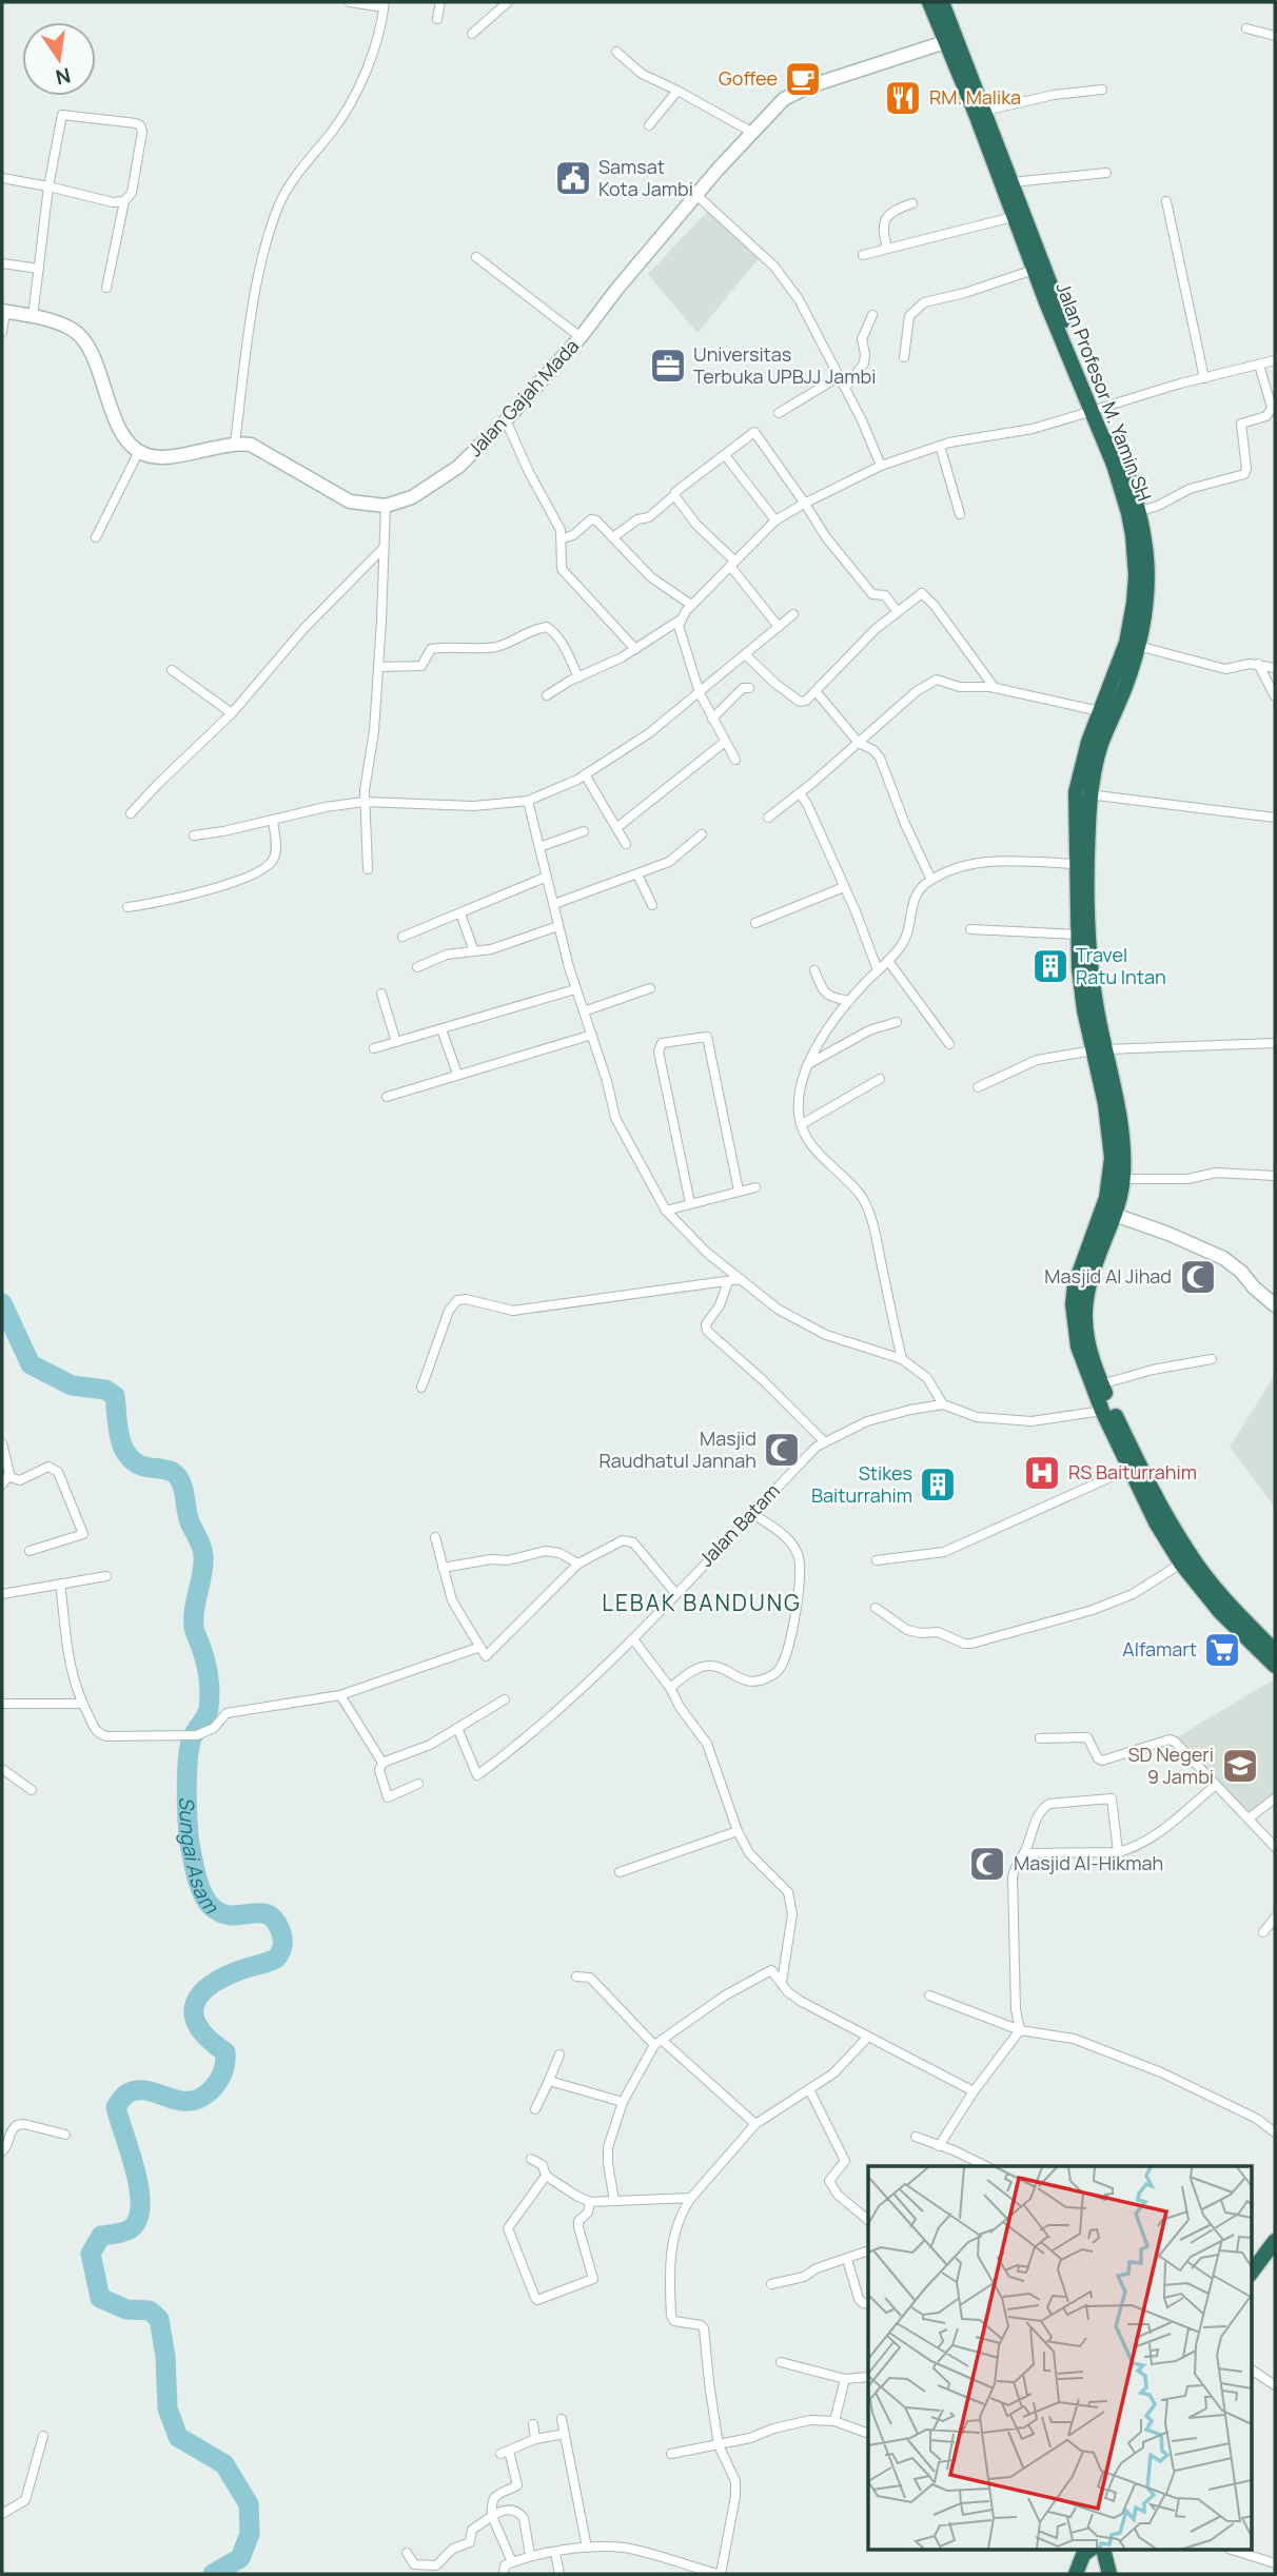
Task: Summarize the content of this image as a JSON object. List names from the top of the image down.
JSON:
{
  "streets": {
    "highway": ["Jalan Profesor M. Yamin SH"],
    "main road": ["Jalan Gajah Mada"],
    "street": ["Jalan Batam"]
  },
  "crossings": [
    ["Jalan Profesor M. Yamin SH", "Jalan Gajah Mada"],
    ["Jalan Profesor M. Yamin SH", "Jalan Batam"]
  ],
  "districts": ["LEBAK BANDUNG"],
  "water": ["Sungai Asam"],
  "places": {
    "cafe": ["Goffee"],
    "restaurant": ["RM. Malika"],
    "public building": ["Samsat Kota Jambi"],
    "office": ["Universitas Terbuka UPBJJ Jambi"],
    "building": ["Travel Ratu Intan", "Stikes Baiturrahim"],
    "mosque": ["Masjid Al Jihad", "Masjid Raudhatul Jannah", "Masjid Al-Hikmah"],
    "hospital": ["RS Baiturrahim"],
    "supermarket": ["Alfamart"],
    "school or university": ["SD Negeri 9 Jambi"]
  },
  "north": "bottom"
}
